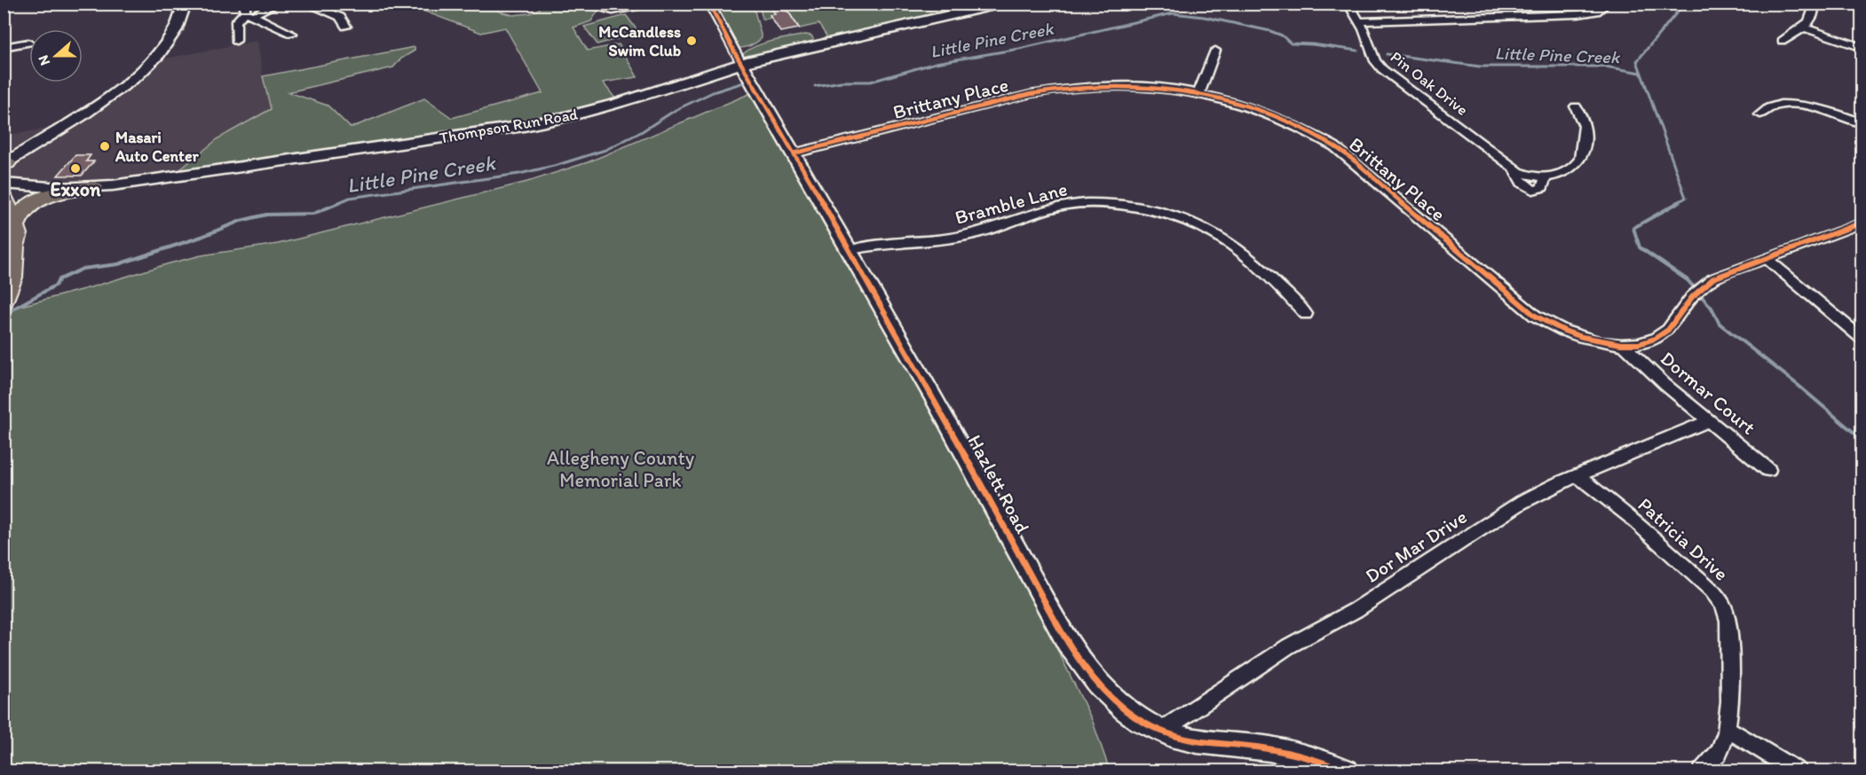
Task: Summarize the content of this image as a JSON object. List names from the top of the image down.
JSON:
{
  "streets": {
    "street": [
      "Pin Oak Drive",
      "Brittany Place",
      "Thompson Run Road",
      "Bramble Lane",
      "Dormar Court",
      "Hazlett Road",
      "Patricia Drive",
      "Dor Mar Drive"
    ]
  },
  "crossings": [
    ["Brittany Place", "Dormar Court"],
    ["Brittany Place", "Hazlett Road"],
    ["Thompson Run Road", "Hazlett Road"],
    ["Bramble Lane", "Hazlett Road"],
    ["Dormar Court", "Dor Mar Drive"],
    ["Hazlett Road", "Dor Mar Drive"],
    ["Patricia Drive", "Dor Mar Drive"]
  ],
  "water": ["Little Pine Creek"],
  "parks": ["Allegheny County Memorial Park"],
  "places": ["McCandless Swim Club", "Masari Auto Center", "Exxon"],
  "north": "left"
}
